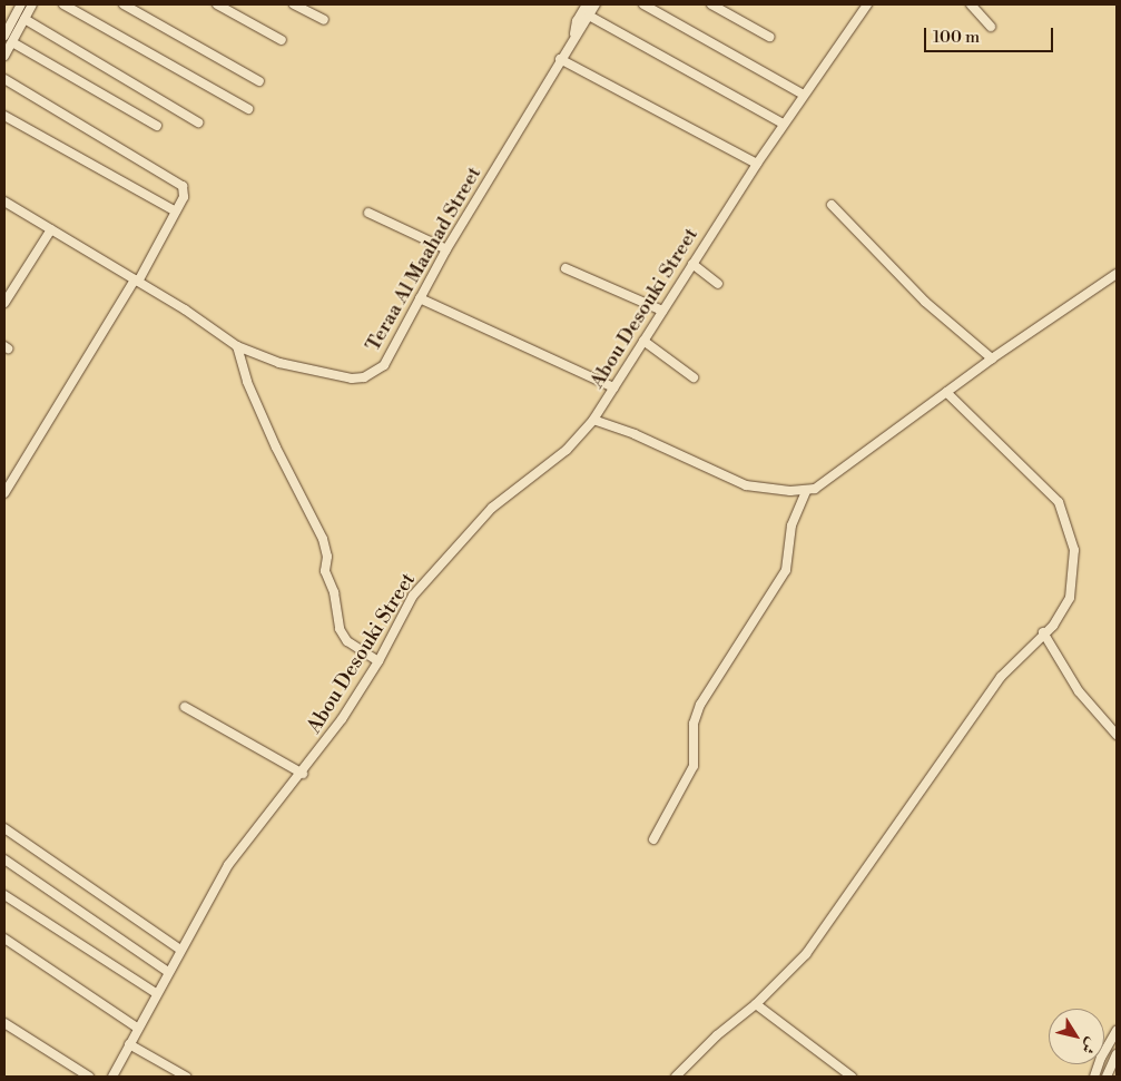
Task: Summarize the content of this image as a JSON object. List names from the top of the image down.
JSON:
{
  "streets": {
    "street": ["Teraa Al Maahad Street", "Abou Desouki Street"]
  },
  "scale_bar": "100 m",
  "north": "bottom right"
}
